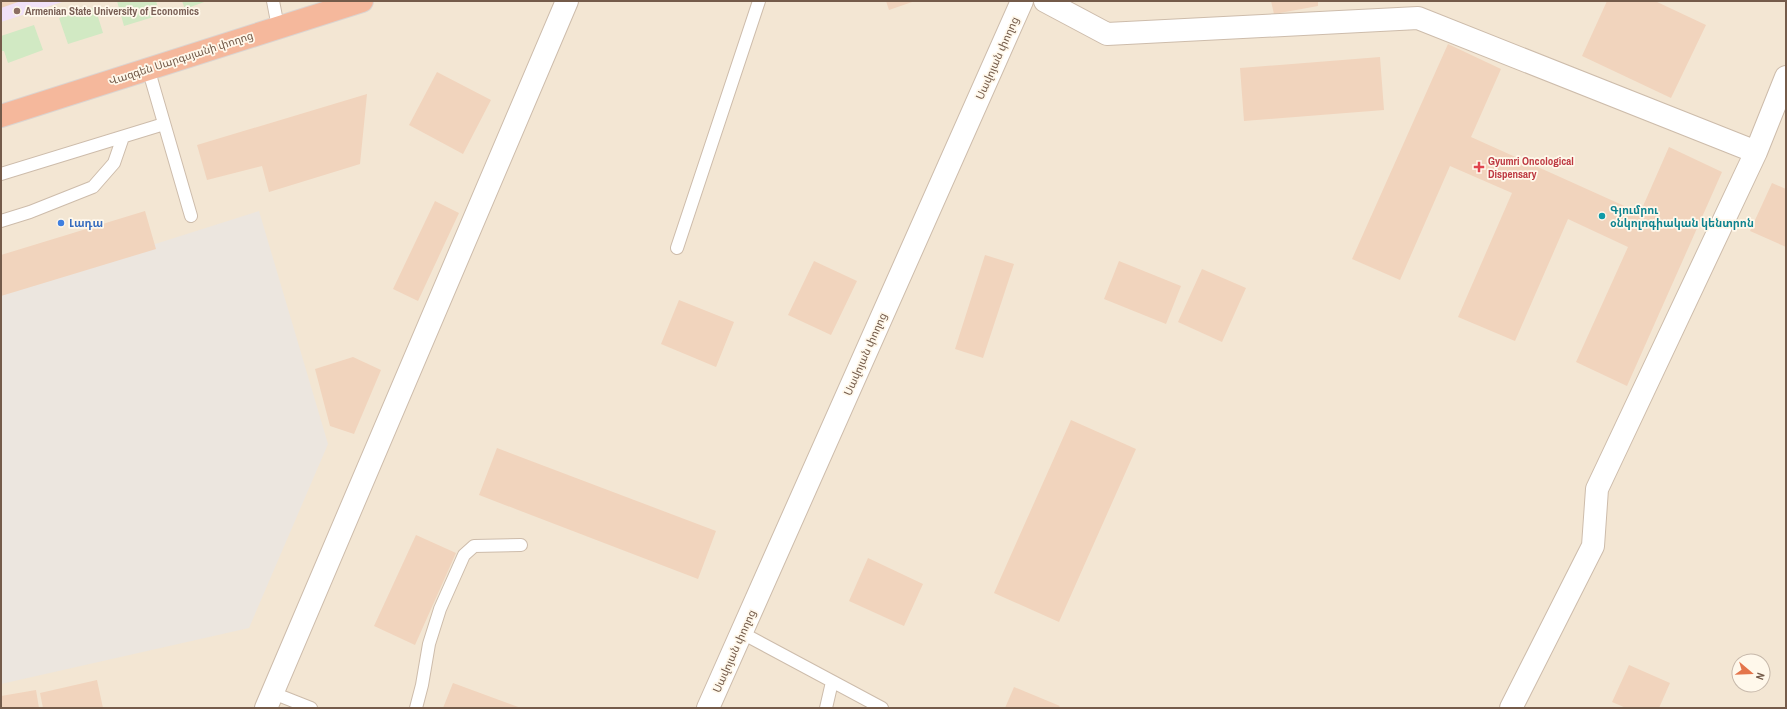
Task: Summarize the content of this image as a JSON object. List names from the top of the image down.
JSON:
{
  "streets": {
    "highway": ["Վազգեն Սարգսյանի փողոց"],
    "street": ["Սավոյան փողոց"]
  },
  "places": {
    "other": ["Armenian State University of Economics", "Գյումրու օնկոլոգիական կենտրոն", "Լադա"],
    "health": ["Gyumri Oncological Dispensary"]
  },
  "north": "right"
}
